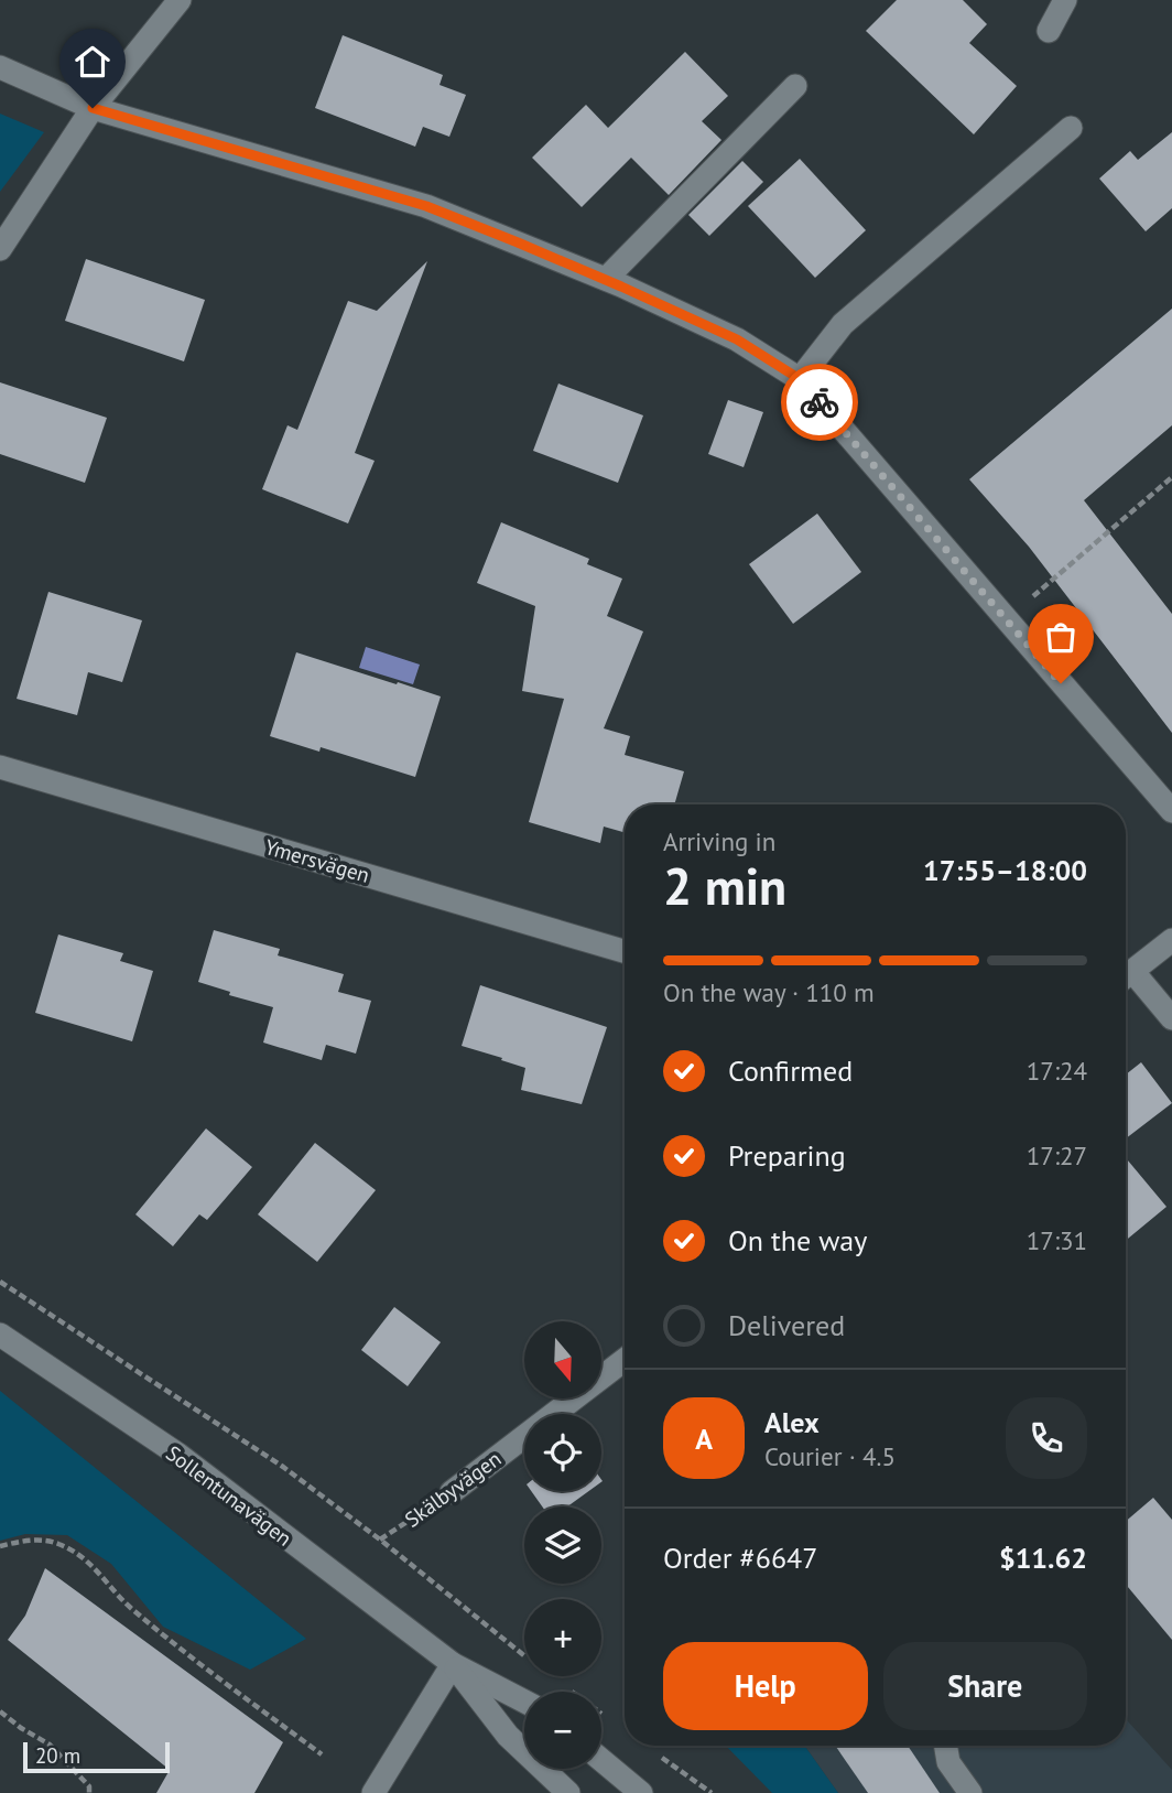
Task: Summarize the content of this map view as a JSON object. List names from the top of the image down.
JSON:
{
  "streets": {
    "street": ["Ymersvägen", "Skälbyvägen", "Sollentunavägen"]
  },
  "scale_bar": "20 m",
  "north": "bottom",
  "page": {
    "heading": ["2 min", "Arriving in", "17:55–18:00"],
    "panel": [
      "Alex",
      "Courier · 4.5",
      "Order #6647",
      "$11.62"
    ],
    "bar": "On the way · 110 m",
    "list": [
      ["Confirmed", "17:24"],
      ["Preparing", "17:27"],
      ["On the way", "17:31"],
      "Delivered"
    ],
    "map_buttons": ["+", "−"],
    "round": "A",
    "buttons": ["Help", "Share"],
    "scale": "20 m"
  }
}
